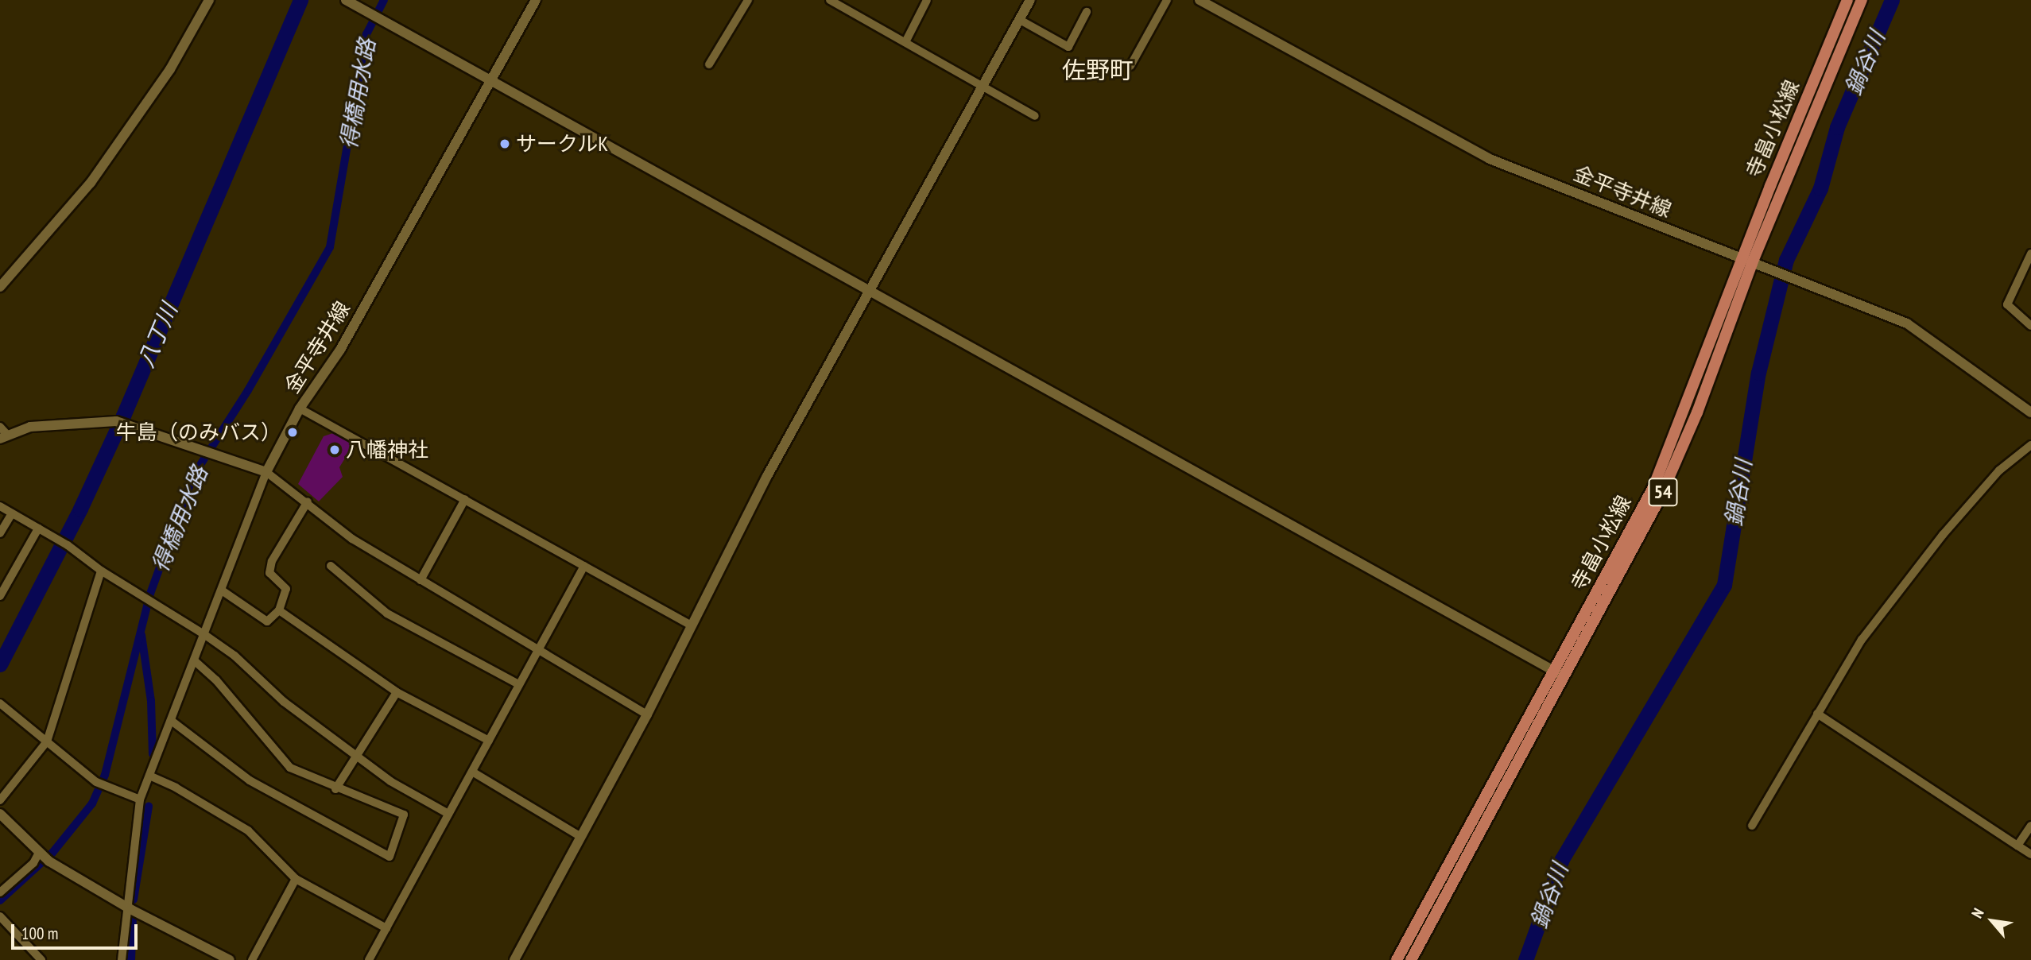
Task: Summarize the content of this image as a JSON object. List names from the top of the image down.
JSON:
{
  "streets": {
    "main road": ["寺畠小松線", "54"],
    "street": ["金平寺井線"]
  },
  "crossings": [
    ["寺畠小松線", "金平寺井線"]
  ],
  "districts": ["佐野町"],
  "water": ["鍋谷川", "得橋用水路", "八丁川"],
  "places": ["サークルK", "牛島（のみバス）", "八幡神社"],
  "scale_bar": "100 m",
  "north": "top left"
}
